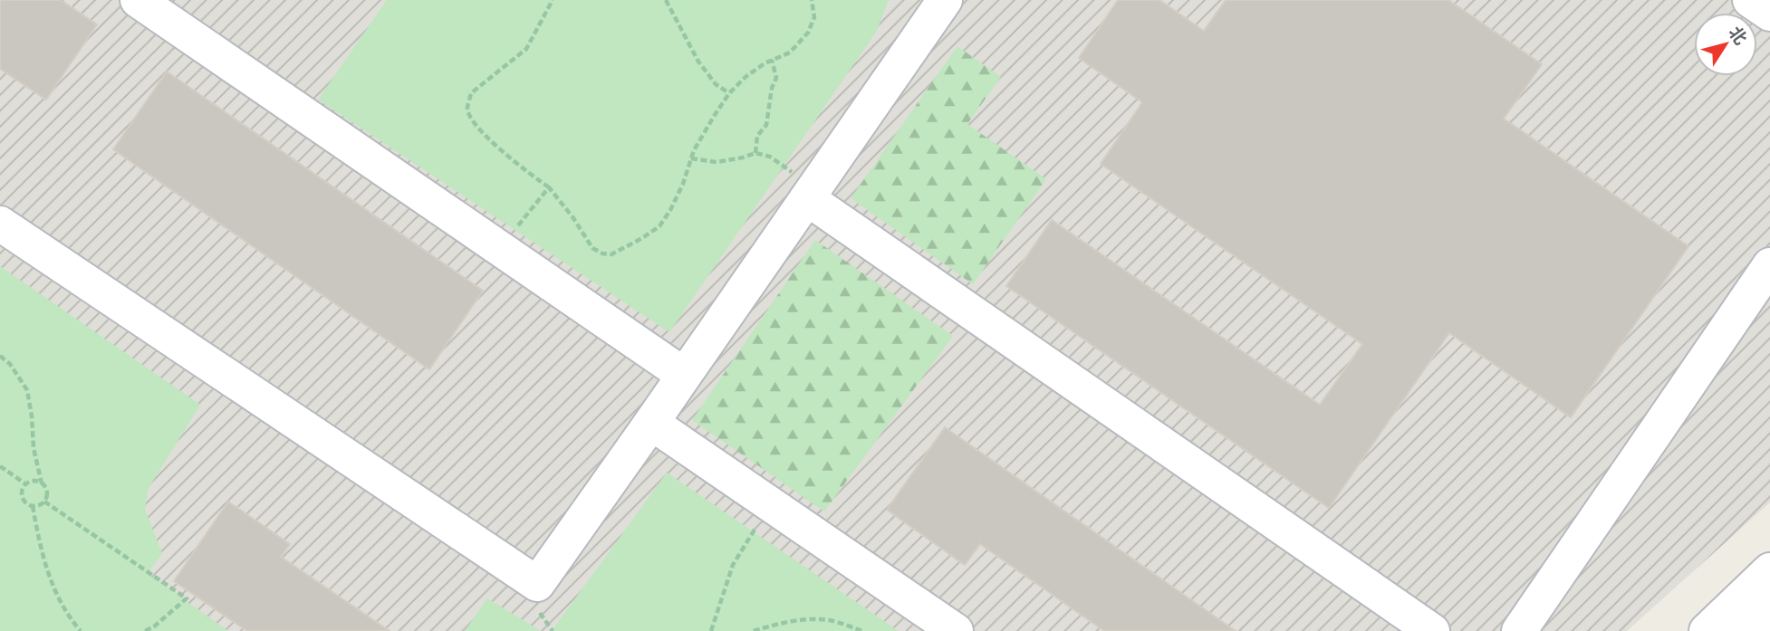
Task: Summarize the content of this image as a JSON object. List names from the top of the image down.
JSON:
{
  "north": "top right"
}
